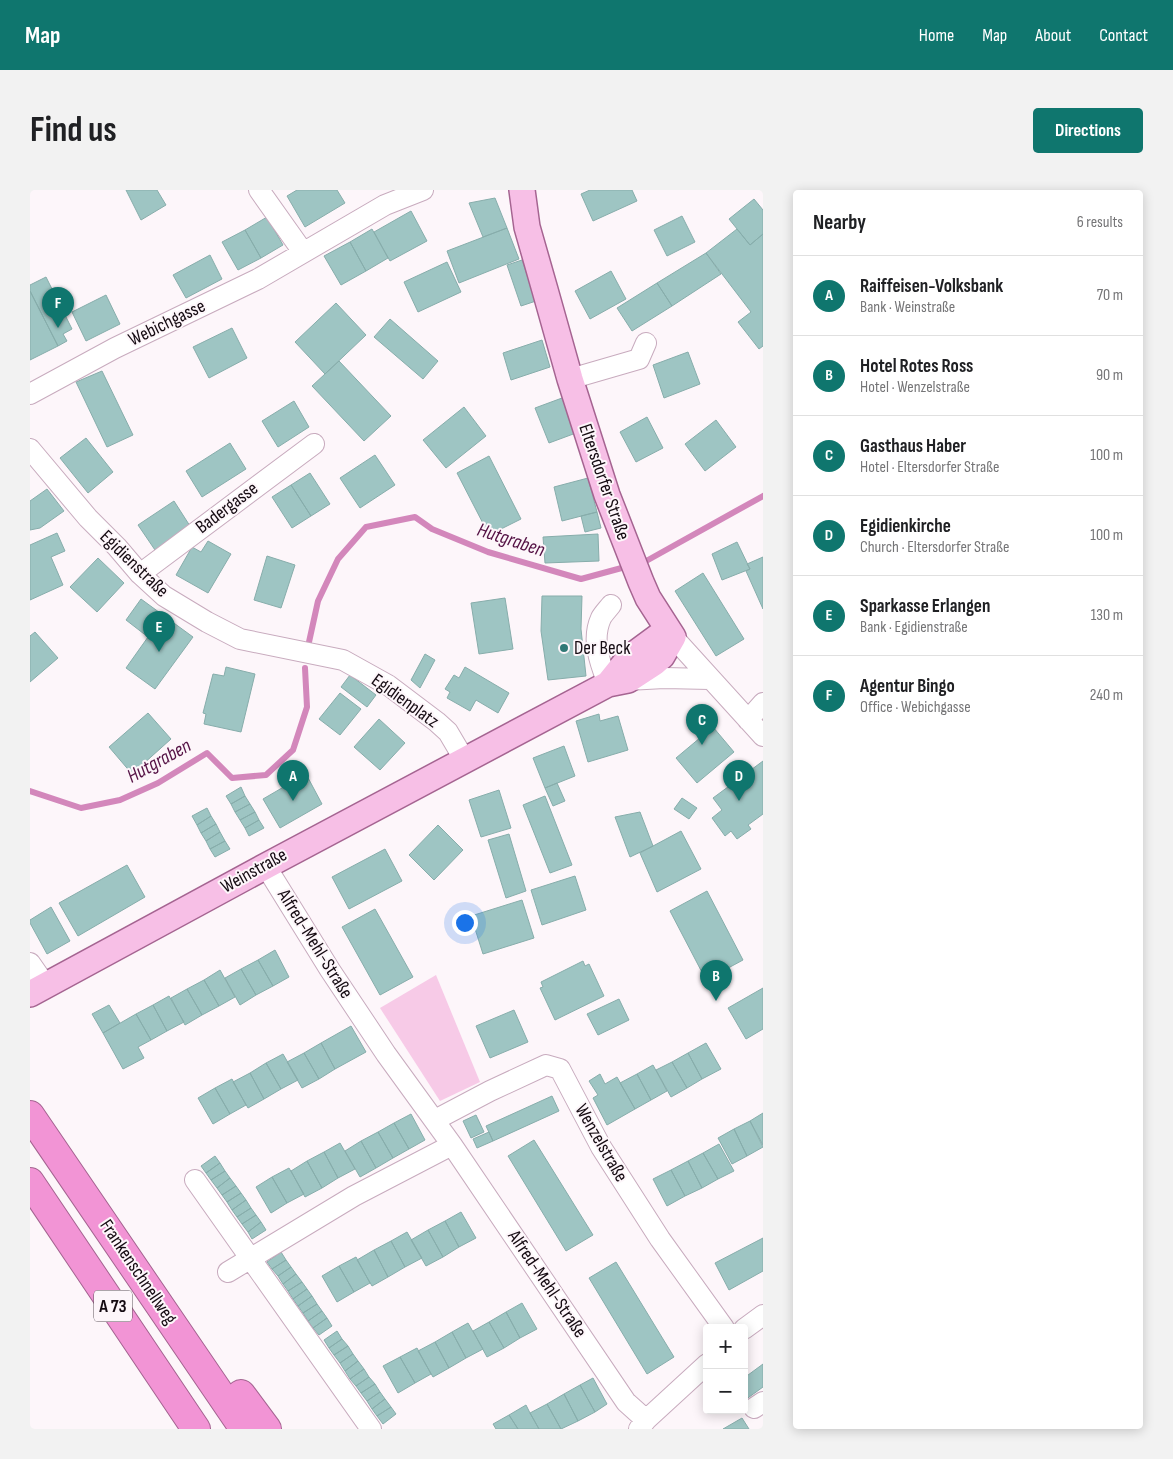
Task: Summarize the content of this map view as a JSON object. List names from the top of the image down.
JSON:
{
  "streets": {
    "highway": ["Frankenschnellweg", "A 73"],
    "main road": ["Eltersdorfer Straße", "Weinstraße"],
    "street": [
      "Webichgasse",
      "Badergasse",
      "Egidienstraße",
      "Egidienplatz",
      "Alfred-Mehl-Straße",
      "Wenzelstraße"
    ]
  },
  "crossings": [
    ["Badergasse", "Egidienstraße"],
    ["Egidienstraße", "Egidienplatz"],
    ["Egidienplatz", "Weinstraße"],
    ["Weinstraße", "Alfred-Mehl-Straße"],
    ["Alfred-Mehl-Straße", "Wenzelstraße"]
  ],
  "water": ["Hutgraben"],
  "places": ["Der Beck"],
  "page": {
    "header": "Map",
    "nav": [
      "Home",
      "Map",
      "About",
      "Contact"
    ],
    "buttons": "Directions",
    "title": "Find us",
    "heading": ["Nearby", "6 results"],
    "list": [
      {
        "mark": "A",
        "name": "Raiffeisen-Volksbank",
        "note": "Bank · Weinstraße",
        "value": "70 m"
      },
      {
        "mark": "B",
        "name": "Hotel Rotes Ross",
        "note": "Hotel · Wenzelstraße",
        "value": "90 m"
      },
      {
        "mark": "C",
        "name": "Gasthaus Haber",
        "note": "Hotel · Eltersdorfer Straße",
        "value": "100 m"
      },
      {
        "mark": "D",
        "name": "Egidienkirche",
        "note": "Church · Eltersdorfer Straße",
        "value": "100 m"
      },
      {
        "mark": "E",
        "name": "Sparkasse Erlangen",
        "note": "Bank · Egidienstraße",
        "value": "130 m"
      },
      {
        "mark": "F",
        "name": "Agentur Bingo",
        "note": "Office · Webichgasse",
        "value": "240 m"
      }
    ],
    "pins": [
      "F",
      "E",
      "C",
      "A",
      "D",
      "B"
    ],
    "map_buttons": ["+", "−"]
  }
}
